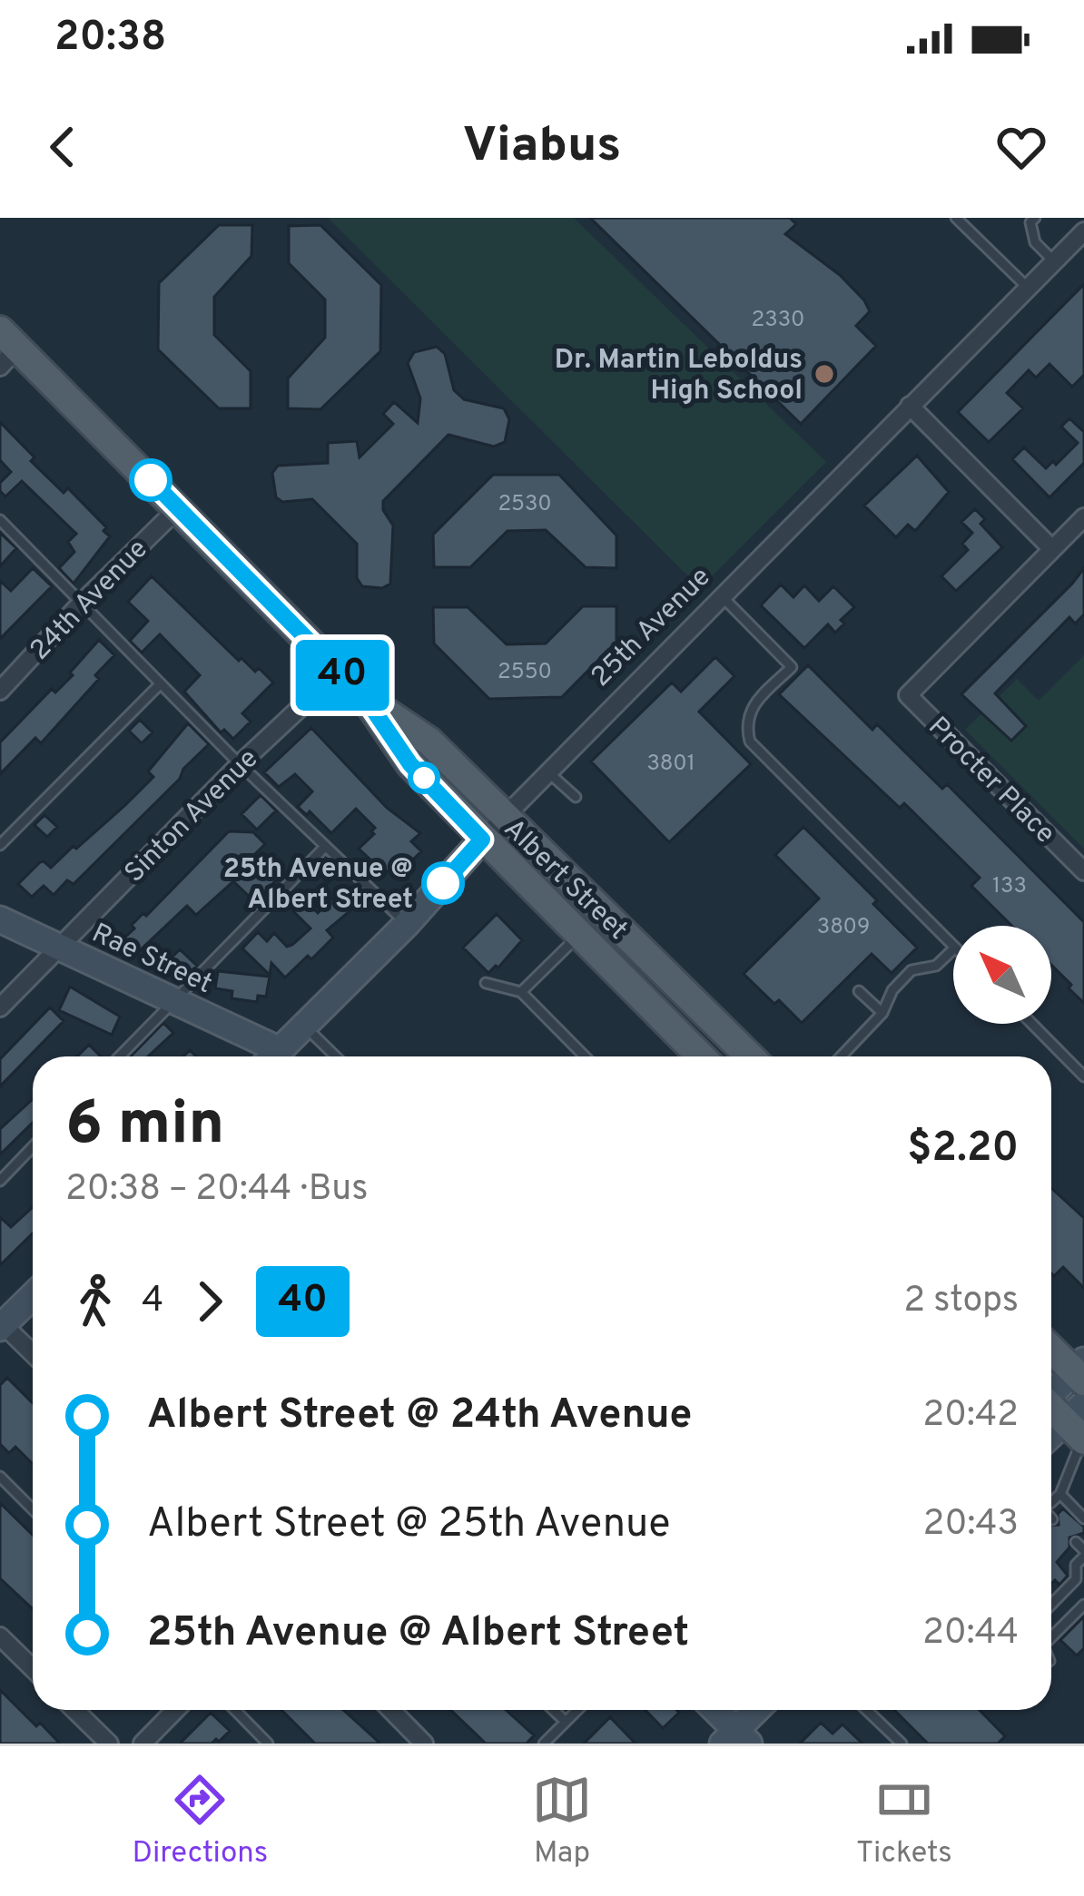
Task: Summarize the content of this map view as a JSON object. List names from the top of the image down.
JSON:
{
  "streets": {
    "main road": ["Albert Street"],
    "street": [
      "24th Avenue",
      "25th Avenue",
      "Procter Place",
      "Sinton Avenue",
      "Rae Street"
    ]
  },
  "crossings": [
    ["24th Avenue", "Albert Street"],
    ["25th Avenue", "Albert Street"],
    ["Sinton Avenue", "Albert Street"],
    ["Sinton Avenue", "Rae Street"]
  ],
  "places": ["Dr. Martin Leboldus High School", "25th Avenue @ Albert Street"],
  "lines": ["bus line 40"],
  "house_numbers": [
    "2330",
    "2530",
    "2550",
    "3801",
    "133",
    "3809"
  ],
  "north": "top left",
  "page": {
    "status": "20:38",
    "header": "Viabus",
    "on_map": "40",
    "heading": ["6 min", "20:38 – 20:44 · Bus", "$2.20"],
    "legs": ["4", "40", "2 stops"],
    "list": [
      {
        "name": "Albert Street @ 24th Avenue",
        "value": "20:42"
      },
      {
        "name": "Albert Street @ 25th Avenue",
        "value": "20:43"
      },
      {
        "name": "25th Avenue @ Albert Street",
        "value": "20:44"
      }
    ],
    "tabs": ["Directions", "Map", "Tickets"]
  }
}
